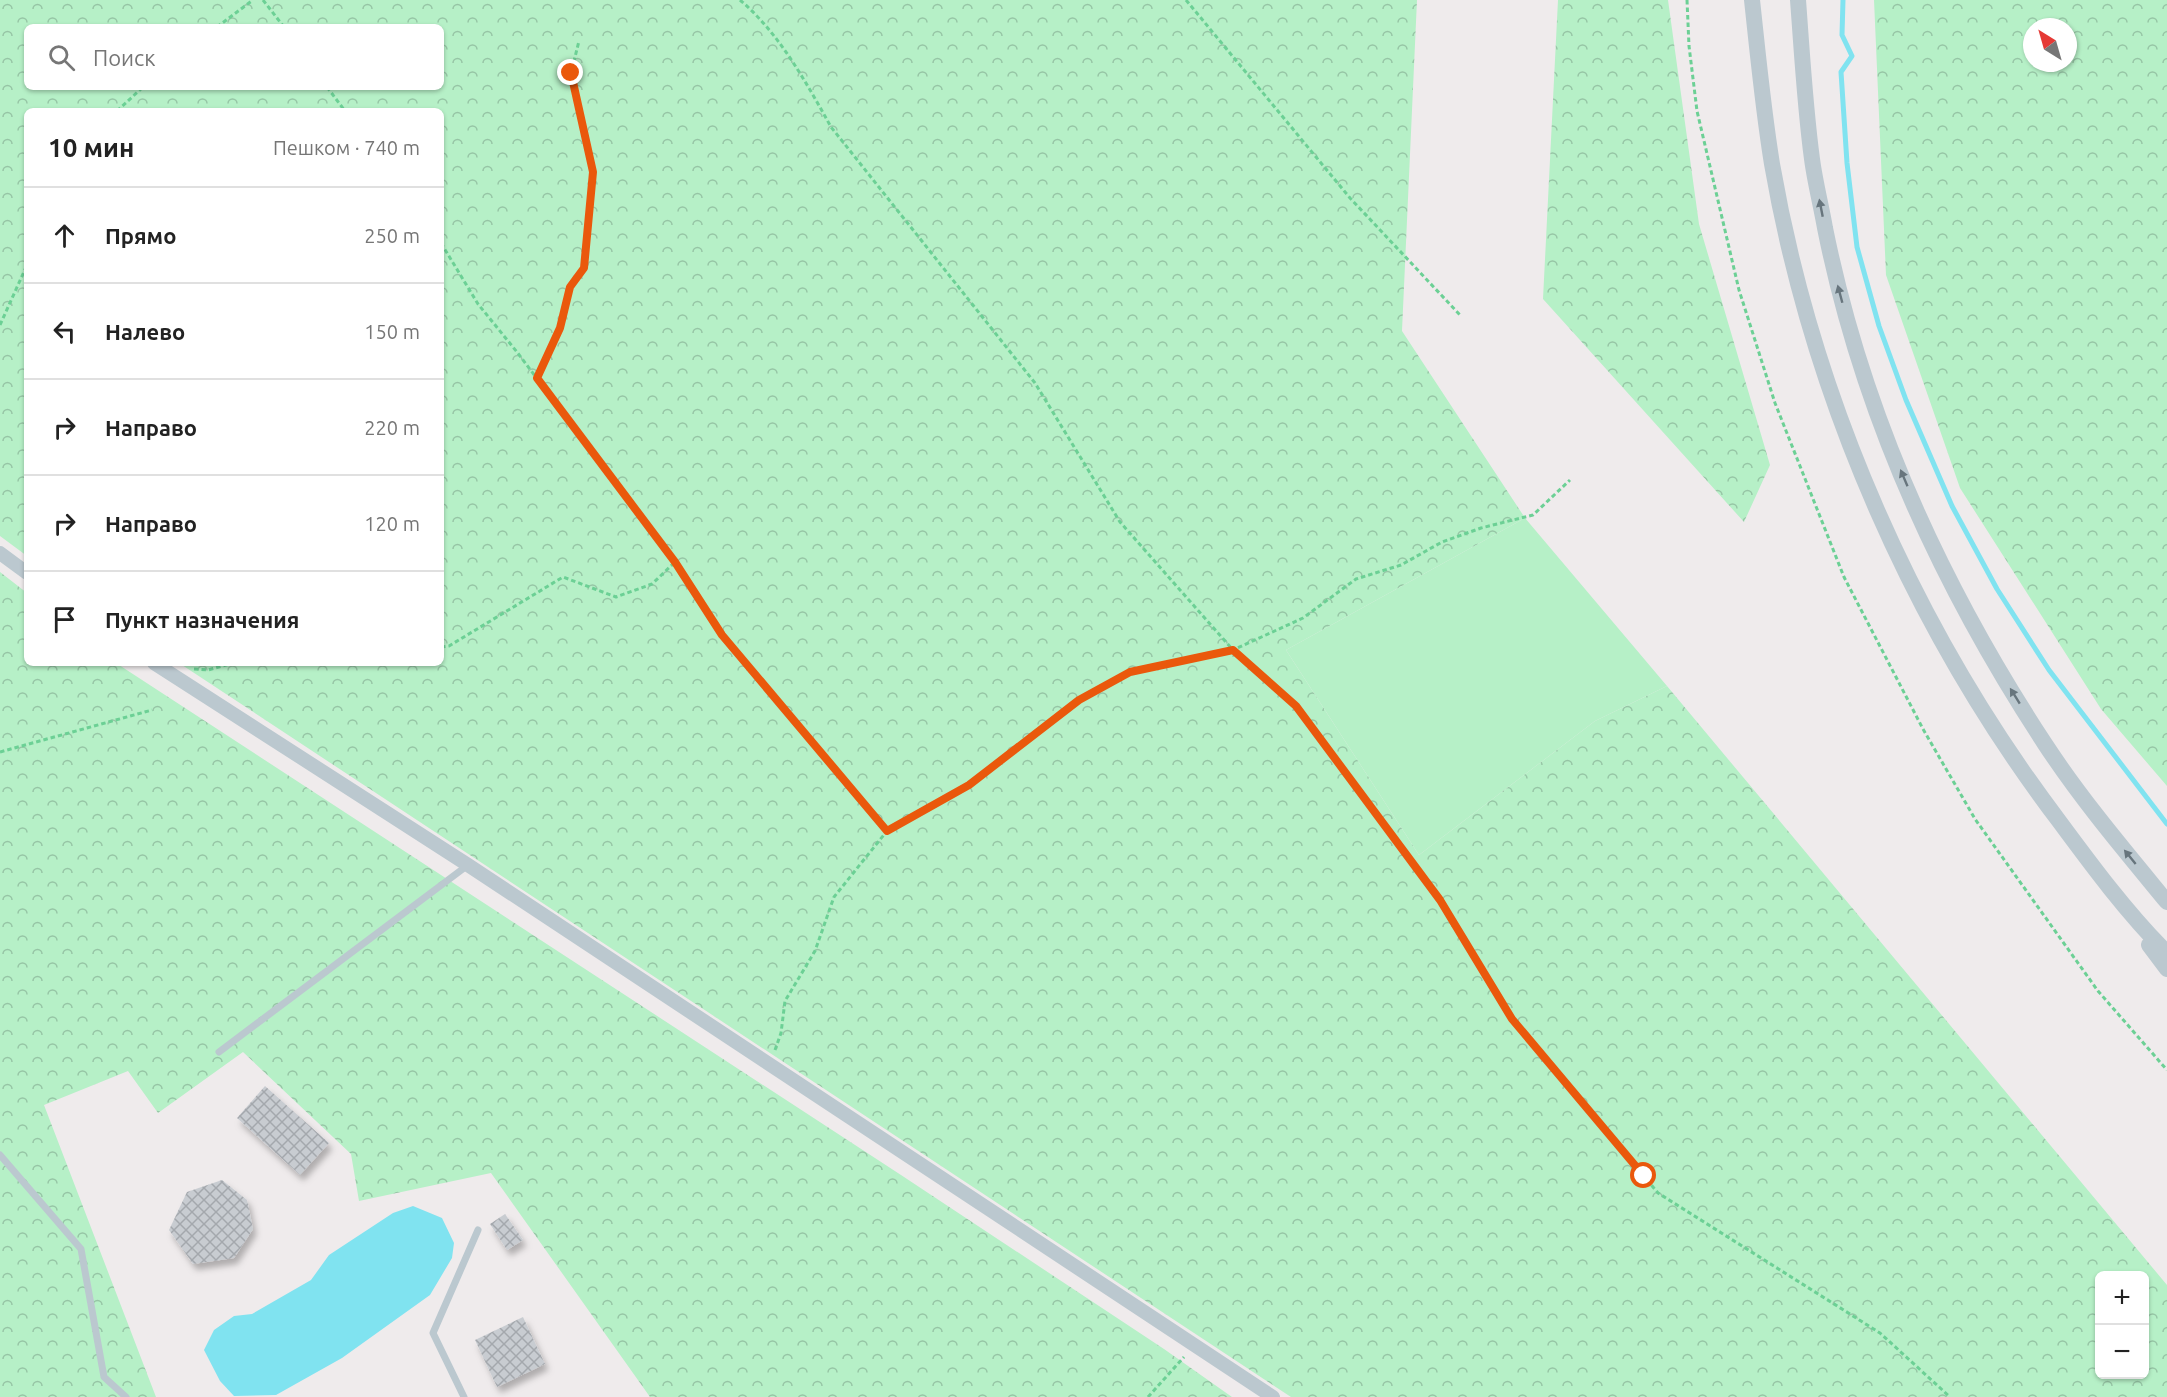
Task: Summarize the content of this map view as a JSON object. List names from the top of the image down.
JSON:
{
  "north": "top left",
  "page": {
    "search": "Поиск",
    "heading": ["10 мин", "Пешком · 740 m"],
    "list": [
      ["Прямо", "250 m"],
      ["Налево", "150 m"],
      ["Направо", "220 m"],
      ["Направо", "120 m"],
      "Пункт назначения"
    ],
    "map_buttons": ["+", "−"]
  }
}
